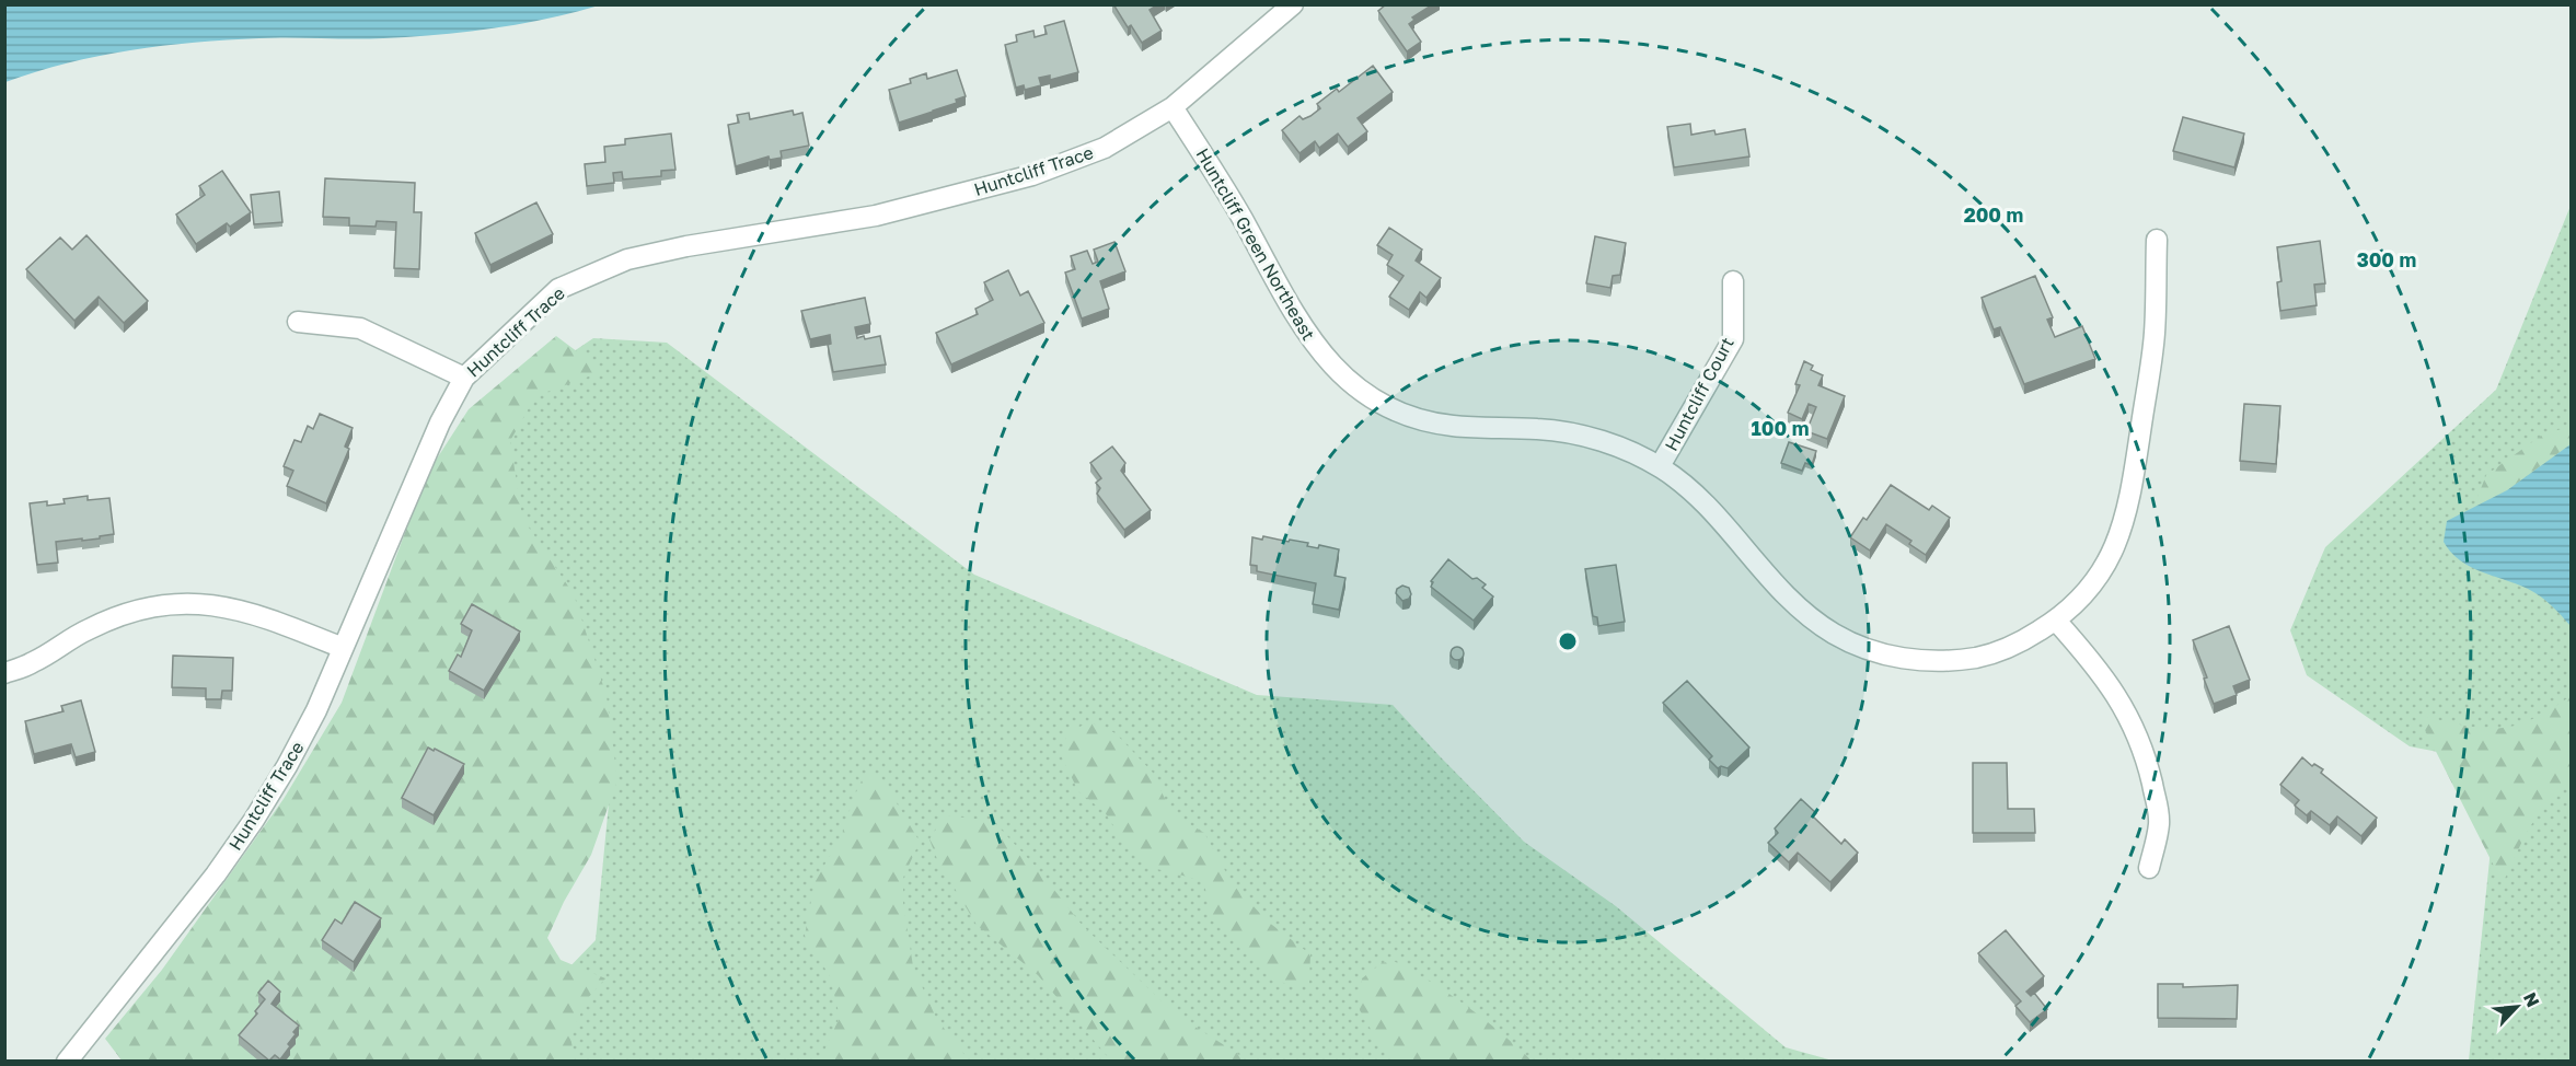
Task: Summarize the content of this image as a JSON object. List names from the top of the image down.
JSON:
{
  "streets": {
    "street": ["Huntcliff Trace", "Huntcliff Green Northeast", "Huntcliff Court"]
  },
  "crossings": [
    ["Huntcliff Trace", "Huntcliff Green Northeast"],
    ["Huntcliff Green Northeast", "Huntcliff Court"]
  ],
  "north": "top right",
  "rings": ["200 m", "300 m", "100 m"]
}
